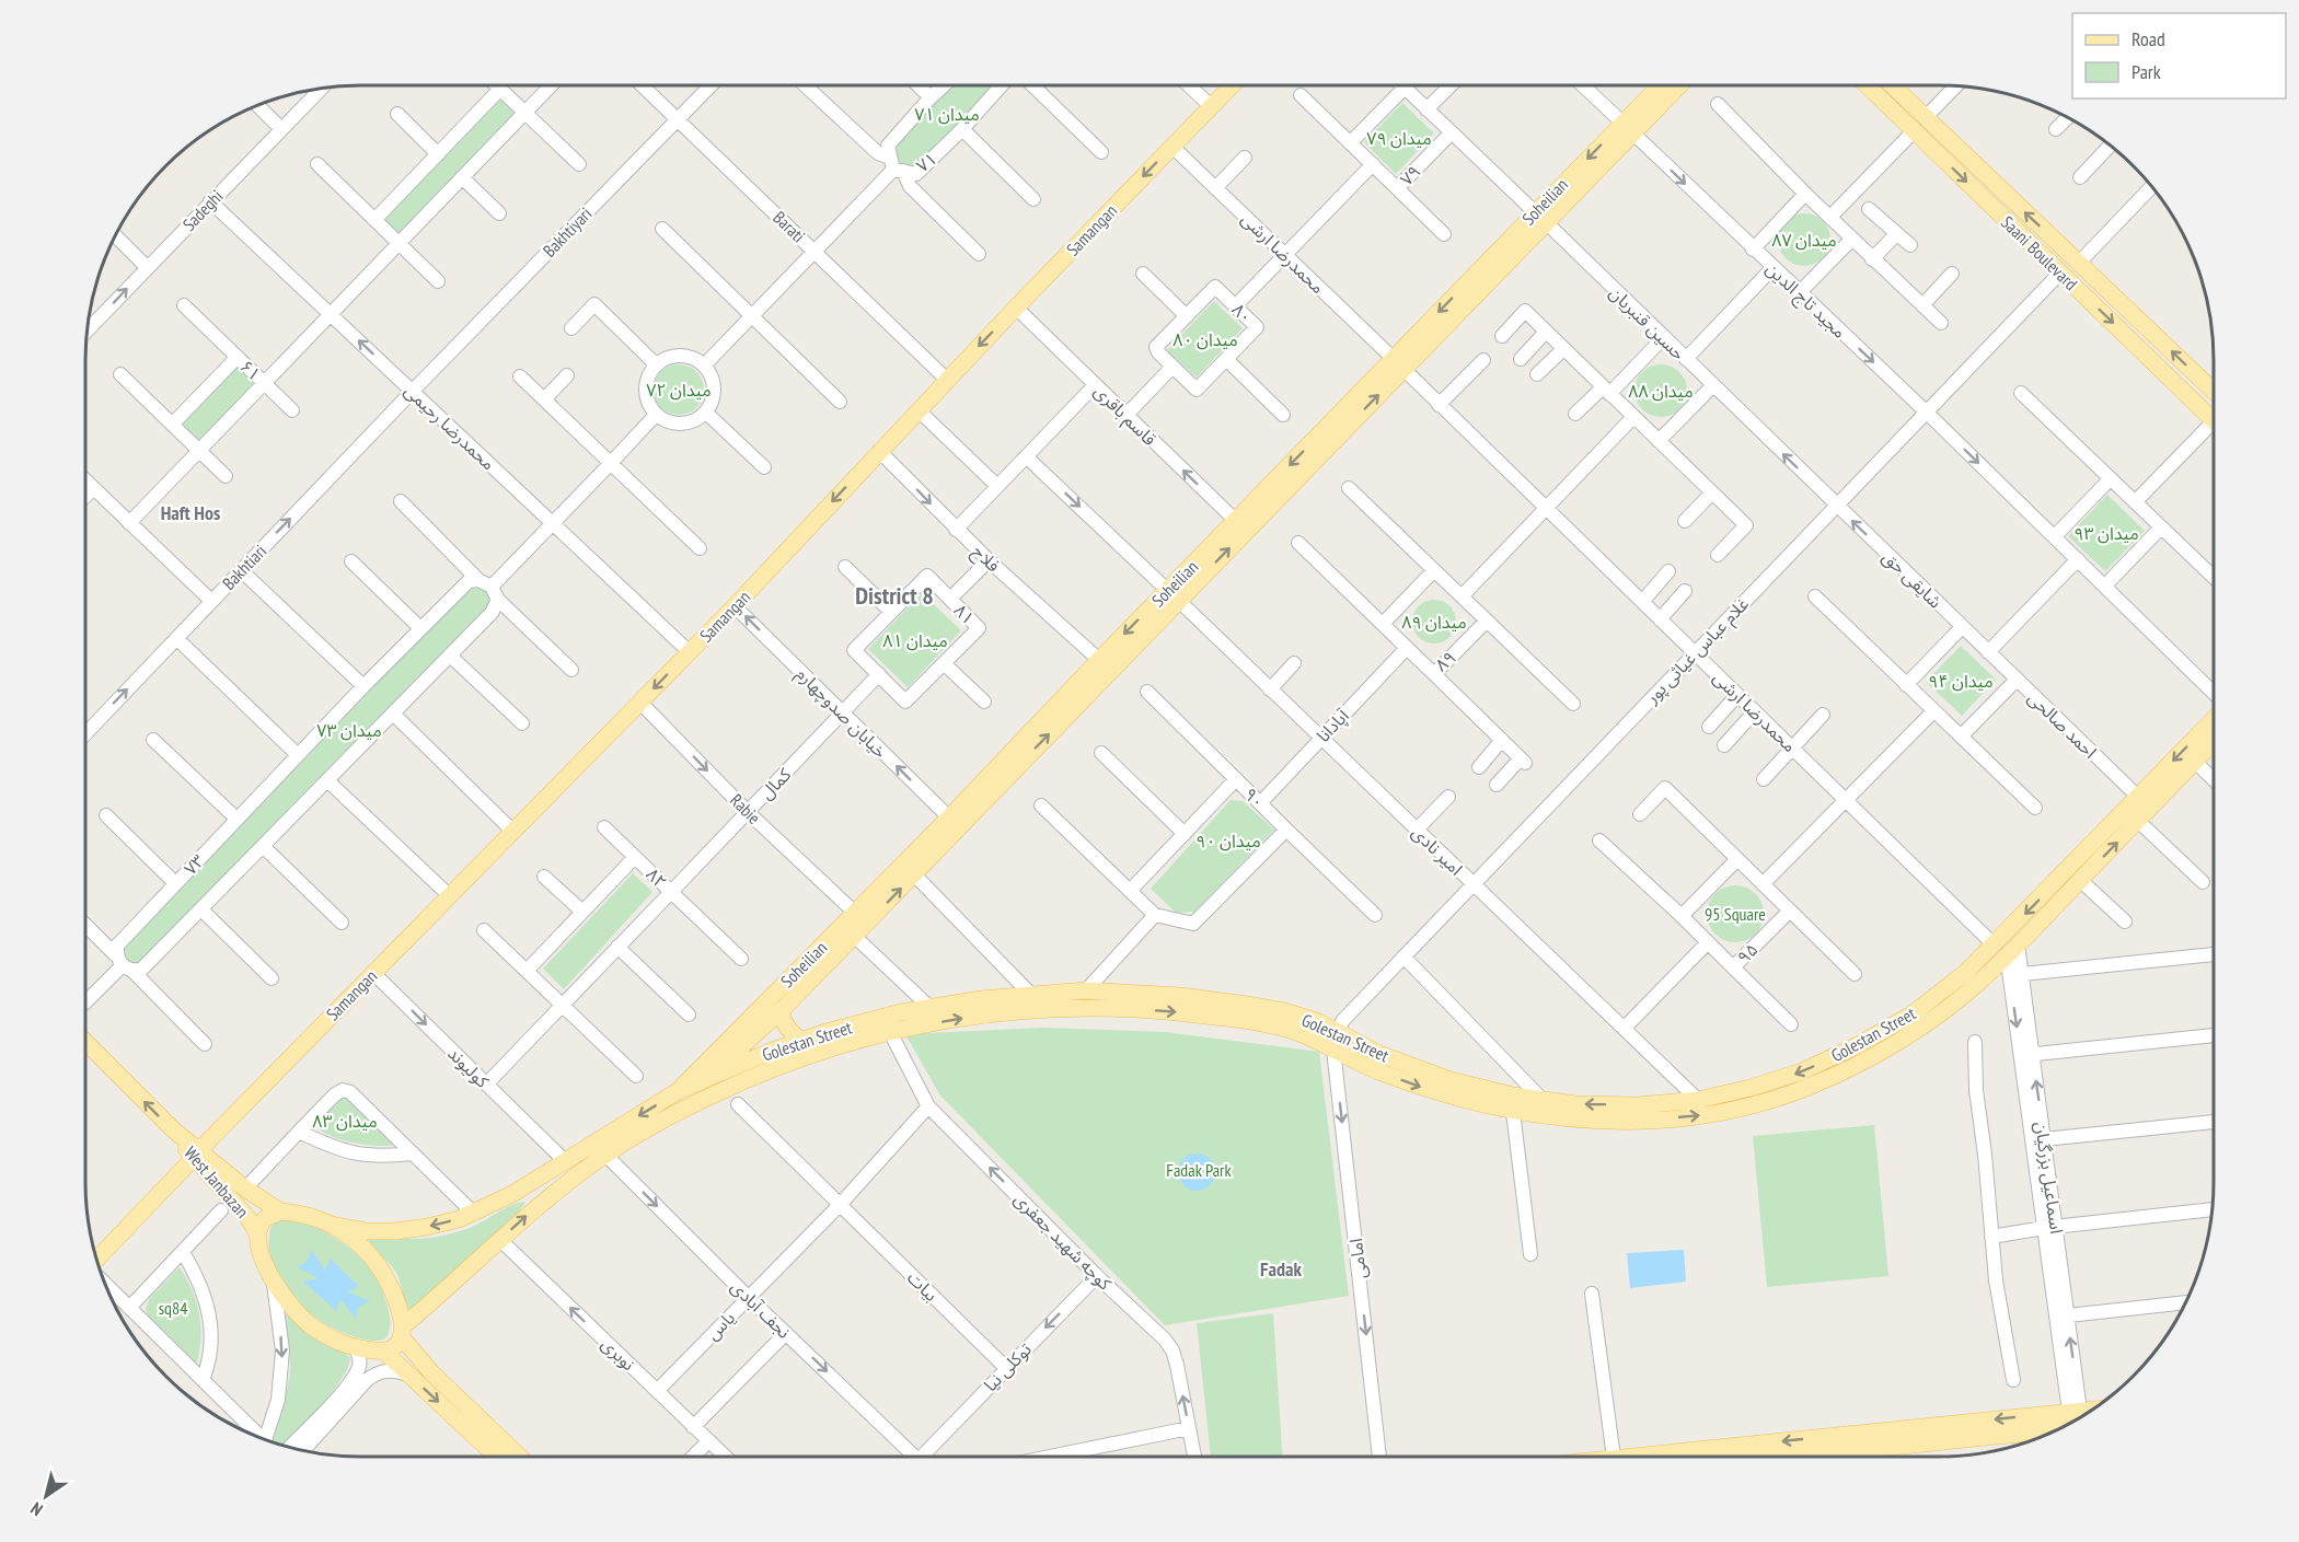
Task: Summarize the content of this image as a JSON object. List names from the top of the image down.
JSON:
{
  "streets": {
    "main road": [
      "Soheilian",
      "Samangan",
      "Saani Boulevard",
      "Golestan Street",
      "West Janbazan"
    ],
    "street": [
      "۷۱",
      "۷۹",
      "Sadeghi",
      "Barati",
      "Bakhtiyari",
      "محمدرضا ارشی",
      "مجید تاج الدین",
      "۸۰",
      "حسین قنبریان",
      "۶۱",
      "قاسم باقری",
      "محمدرضا رحیمی",
      "فلاح",
      "Bakhtiari",
      "شایقی حق",
      "۸۱",
      "غلام عباس غیاثی ‌پور",
      "۸۹",
      "خیابان صدوچهارم",
      "احمد صالحی",
      "آپادانا",
      "کمال",
      "۹۰",
      "Rabie",
      "امیر نادی",
      "۷۳",
      "۸۲",
      "۹۵",
      "کولیوند",
      "اسماعیل بزرگیان",
      "کوچه شهید جعفری",
      "امامی",
      "بیات",
      "نجف آبادی",
      "یاس",
      "نوبری",
      "توکلی نیا"
    ]
  },
  "crossings": [
    ["۷۹", "حسین قنبریان"],
    ["Soheilian", "محمدرضا ارشی"],
    ["Soheilian", "مجید تاج الدین"],
    ["Soheilian", "حسین قنبریان"],
    ["Soheilian", "قاسم باقری"],
    ["Soheilian", "فلاح"],
    ["Soheilian", "خیابان صدوچهارم"],
    ["Soheilian", "Rabie"],
    ["Soheilian", "امیر نادی"],
    ["Soheilian", "Golestan Street"],
    ["Sadeghi", "محمدرضا رحیمی"],
    ["Barati", "Samangan"],
    ["Barati", "Bakhtiyari"],
    ["Samangan", "محمدرضا ارشی"],
    ["Samangan", "قاسم باقری"],
    ["Samangan", "محمدرضا رحیمی"],
    ["Samangan", "فلاح"],
    ["Samangan", "خیابان صدوچهارم"],
    ["Samangan", "Rabie"],
    ["Samangan", "کولیوند"],
    ["Samangan", "West Janbazan"],
    ["Bakhtiyari", "محمدرضا رحیمی"],
    ["Bakhtiyari", "Bakhtiari"],
    ["محمدرضا ارشی", "غلام عباس غیاثی ‌پور"],
    ["محمدرضا ارشی", "Golestan Street"],
    ["محمدرضا ارشی", "اسماعیل بزرگیان"],
    ["Saani Boulevard", "غلام عباس غیاثی ‌پور"],
    ["مجید تاج الدین", "غلام عباس غیاثی ‌پور"],
    ["حسین قنبریان", "شایقی حق"],
    ["حسین قنبریان", "غلام عباس غیاثی ‌پور"],
    ["محمدرضا رحیمی", "Bakhtiari"],
    ["محمدرضا رحیمی", "۷۳"],
    ["شایقی حق", "غلام عباس غیاثی ‌پور"],
    ["شایقی حق", "احمد صالحی"],
    ["۸۱", "کمال"],
    ["غلام عباس غیاثی ‌پور", "امیر نادی"],
    ["غلام عباس غیاثی ‌پور", "Golestan Street"],
    ["۸۹", "آپادانا"],
    ["خیابان صدوچهارم", "کمال"],
    ["احمد صالحی", "Golestan Street"],
    ["آپادانا", "۹۰"],
    ["آپادانا", "امیر نادی"],
    ["کمال", "Rabie"],
    ["کمال", "۸۲"],
    ["امیر نادی", "Golestan Street"],
    ["۸۲", "کولیوند"],
    ["Golestan Street", "کولیوند"],
    ["Golestan Street", "اسماعیل بزرگیان"],
    ["Golestan Street", "کوچه شهید جعفری"],
    ["Golestan Street", "امامی"],
    ["Golestan Street", "نجف آبادی"],
    ["Golestan Street", "نوبری"],
    ["کوچه شهید جعفری", "توکلی نیا"],
    ["بیات", "یاس"],
    ["بیات", "توکلی نیا"],
    ["نجف آبادی", "یاس"],
    ["یاس", "نوبری"]
  ],
  "one_way": [
    "Samangan",
    "Bakhtiari",
    "Rabie",
    "West Janbazan",
    "کوچه شهید جعفری",
    "امامی",
    "نجف آبادی",
    "نوبری",
    "توکلی نیا"
  ],
  "districts": ["Haft Hos", "District 8", "Fadak"],
  "parks": [
    "میدان ۷۱",
    "میدان ۷۹",
    "میدان ۸۷",
    "میدان ۸۰",
    "میدان ۷۲",
    "میدان ۸۸",
    "میدان ۹۳",
    "میدان ۸۹",
    "میدان ۸۱",
    "میدان ۹۴",
    "میدان ۷۳",
    "میدان ۹۰",
    "95 Square",
    "میدان ۸۳",
    "Fadak Park",
    "sq84"
  ],
  "legend": ["Road", "Park"],
  "north": "bottom left"
}
